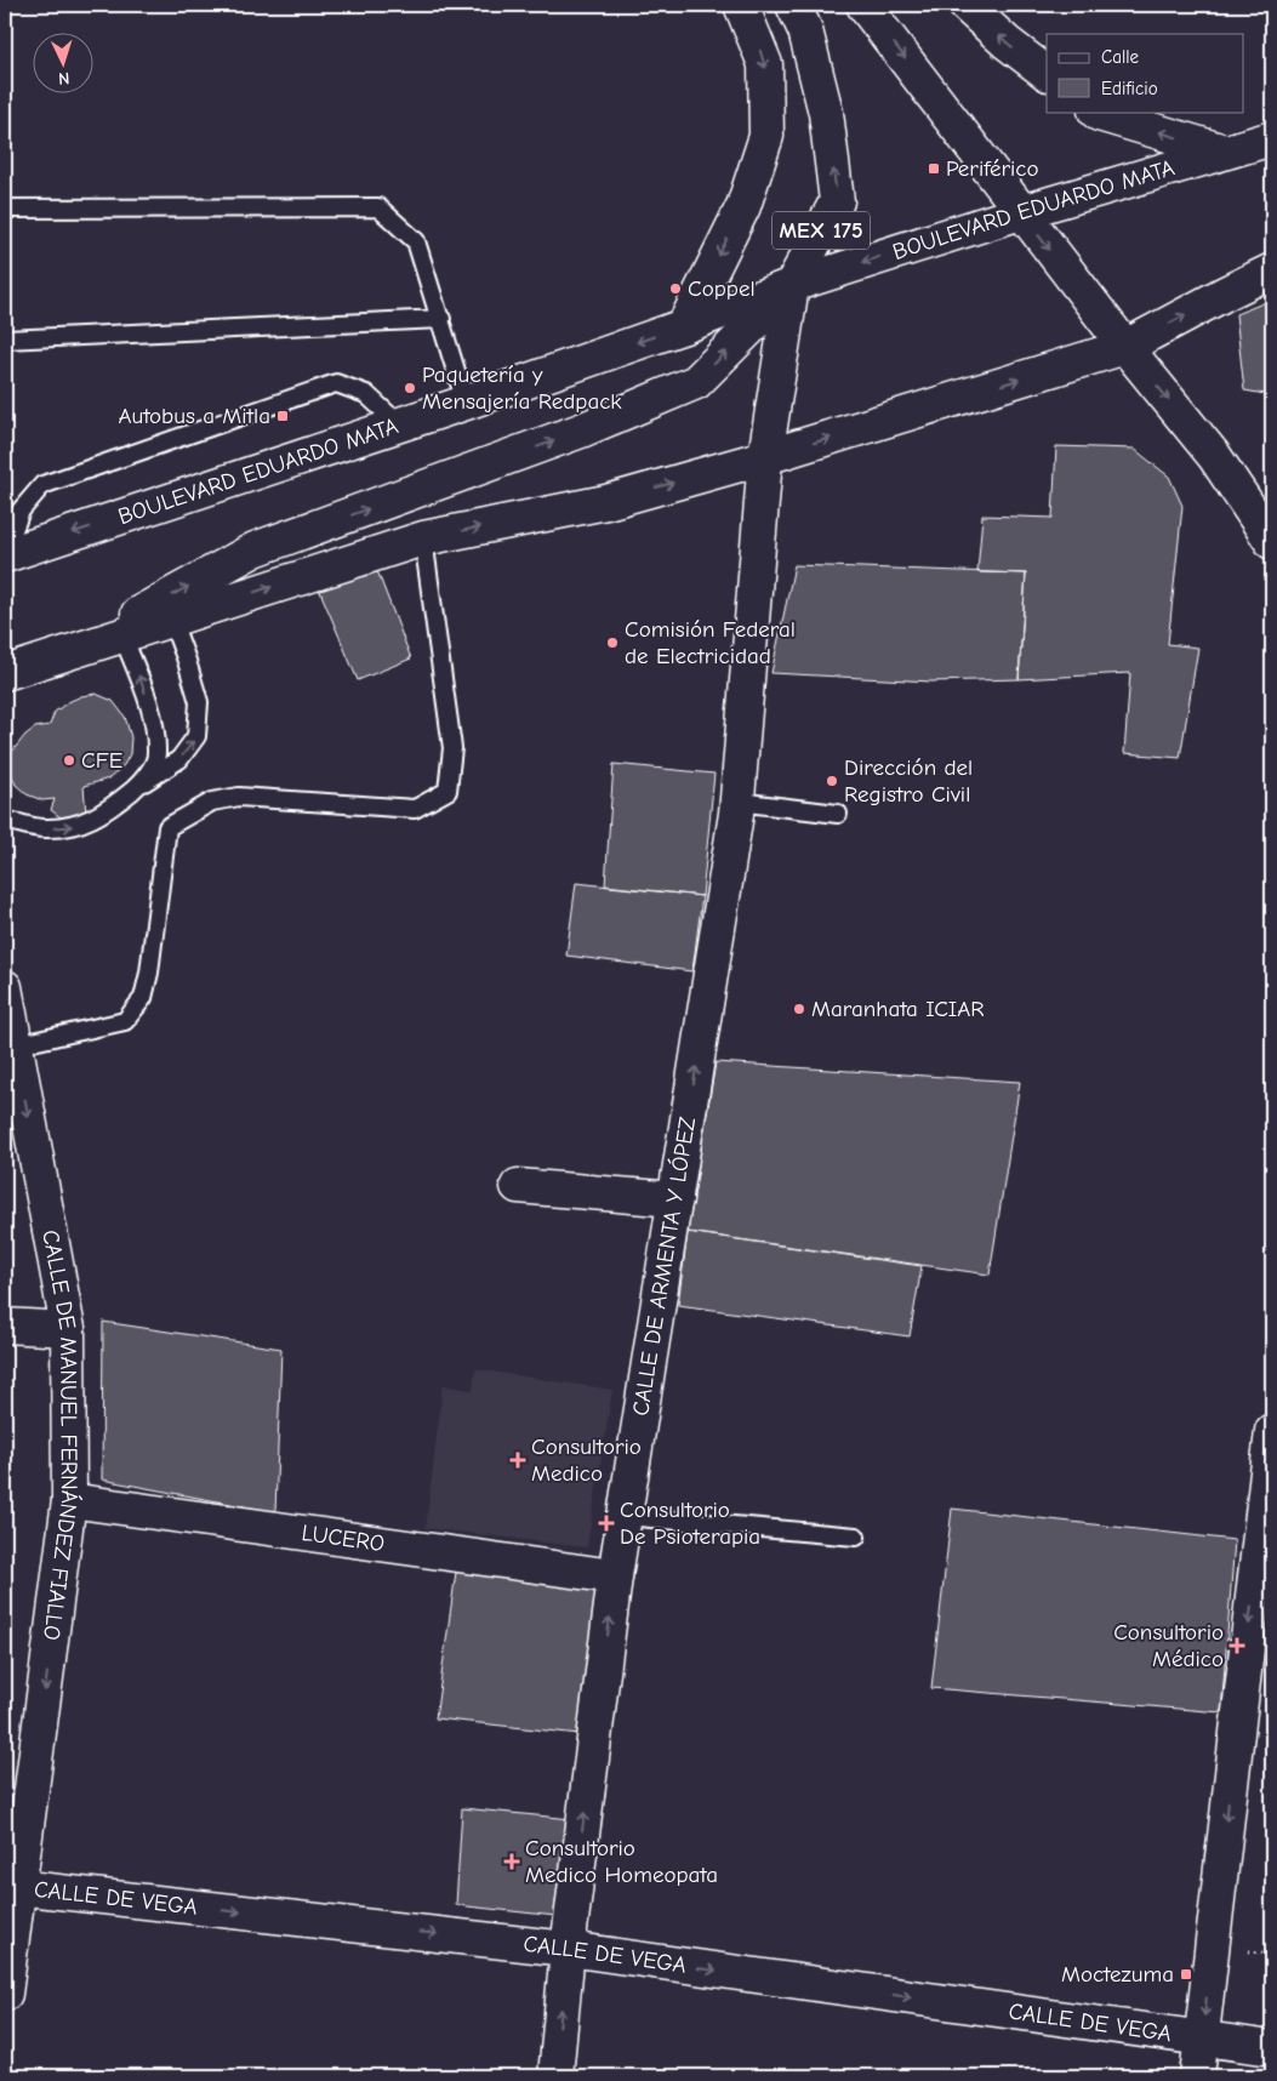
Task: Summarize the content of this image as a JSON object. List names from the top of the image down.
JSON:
{
  "streets": {
    "street": [
      "BOULEVARD EDUARDO MATA",
      "MEX 175",
      "CALLE DE ARMENTA Y LÓPEZ",
      "CALLE DE MANUEL FERNÁNDEZ FIALLO",
      "LUCERO",
      "CALLE DE VEGA"
    ]
  },
  "crossings": [
    ["BOULEVARD EDUARDO MATA", "MEX 175"],
    ["MEX 175", "CALLE DE ARMENTA Y LÓPEZ"],
    ["CALLE DE ARMENTA Y LÓPEZ", "LUCERO"],
    ["CALLE DE ARMENTA Y LÓPEZ", "CALLE DE VEGA"],
    ["CALLE DE MANUEL FERNÁNDEZ FIALLO", "LUCERO"],
    ["CALLE DE MANUEL FERNÁNDEZ FIALLO", "CALLE DE VEGA"]
  ],
  "one_way": ["CALLE DE ARMENTA Y LÓPEZ", "CALLE DE MANUEL FERNÁNDEZ FIALLO", "CALLE DE VEGA"],
  "places": {
    "transit": ["Periférico", "Autobus a Mitla", "Moctezuma"],
    "other": [
      "Coppel",
      "Paquetería y Mensajería Redpack",
      "Comisión Federal de Electricidad",
      "CFE",
      "Dirección del Registro Civil",
      "Maranhata ICIAR"
    ],
    "health": [
      "Consultorio Medico",
      "Consultorio De Psioterapia",
      "Consultorio Médico",
      "Consultorio Medico Homeopata"
    ]
  },
  "legend": ["Calle", "Edificio"],
  "north": "bottom"
}
